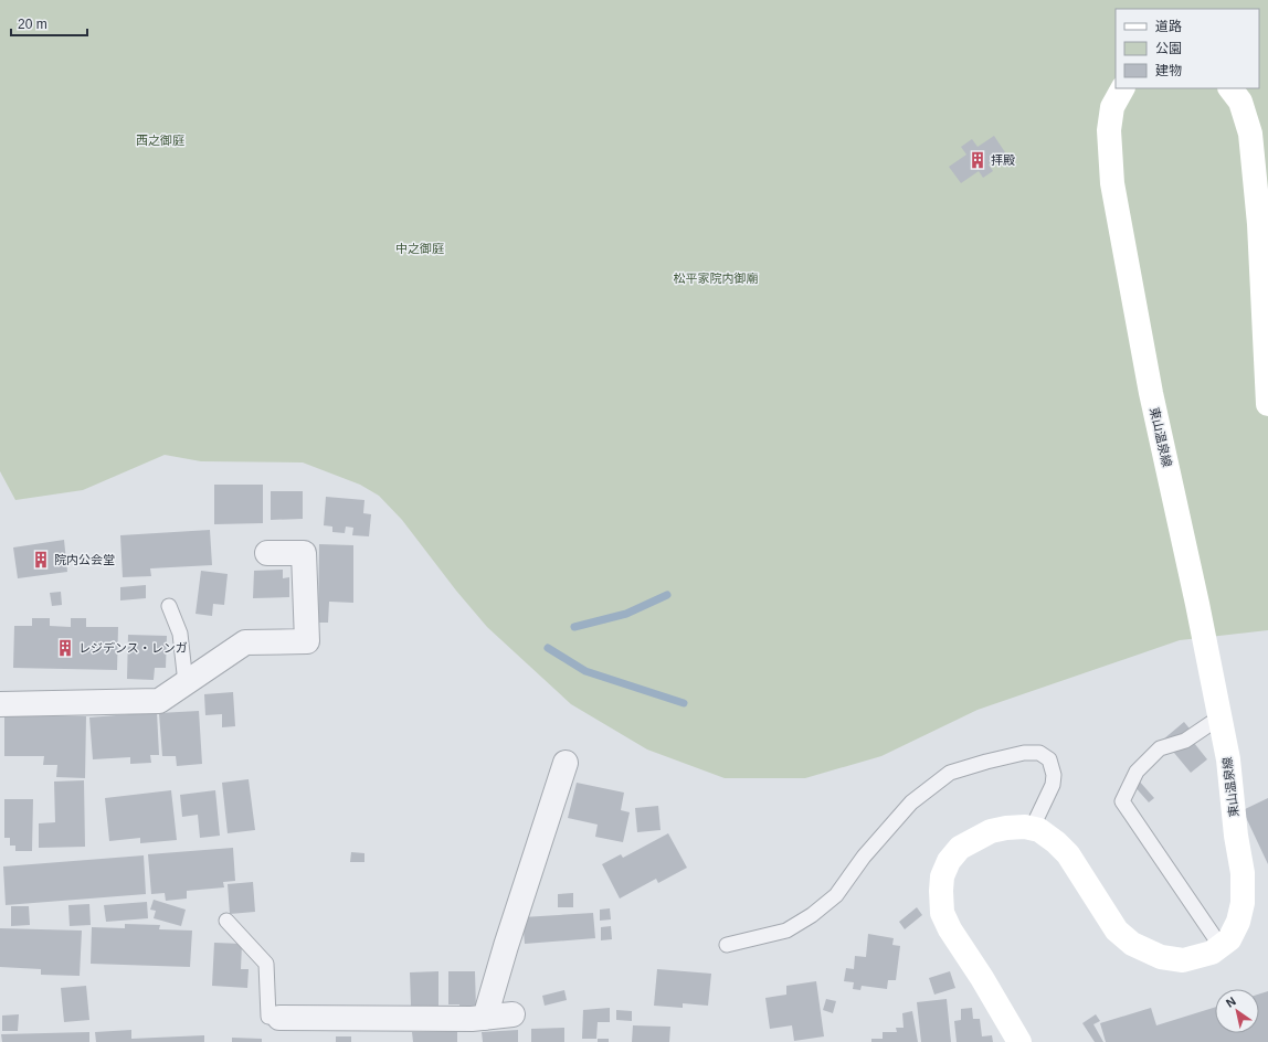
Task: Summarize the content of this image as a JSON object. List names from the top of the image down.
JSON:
{
  "streets": {
    "main road": ["東山温泉線"]
  },
  "parks": ["西之御庭", "中之御庭", "松平家院内御廟"],
  "places": {
    "building": ["拝殿", "院内公会堂", "レジデンス・レンガ"]
  },
  "legend": ["道路", "公園", "建物"],
  "scale_bar": "20 m",
  "north": "top left"
}
